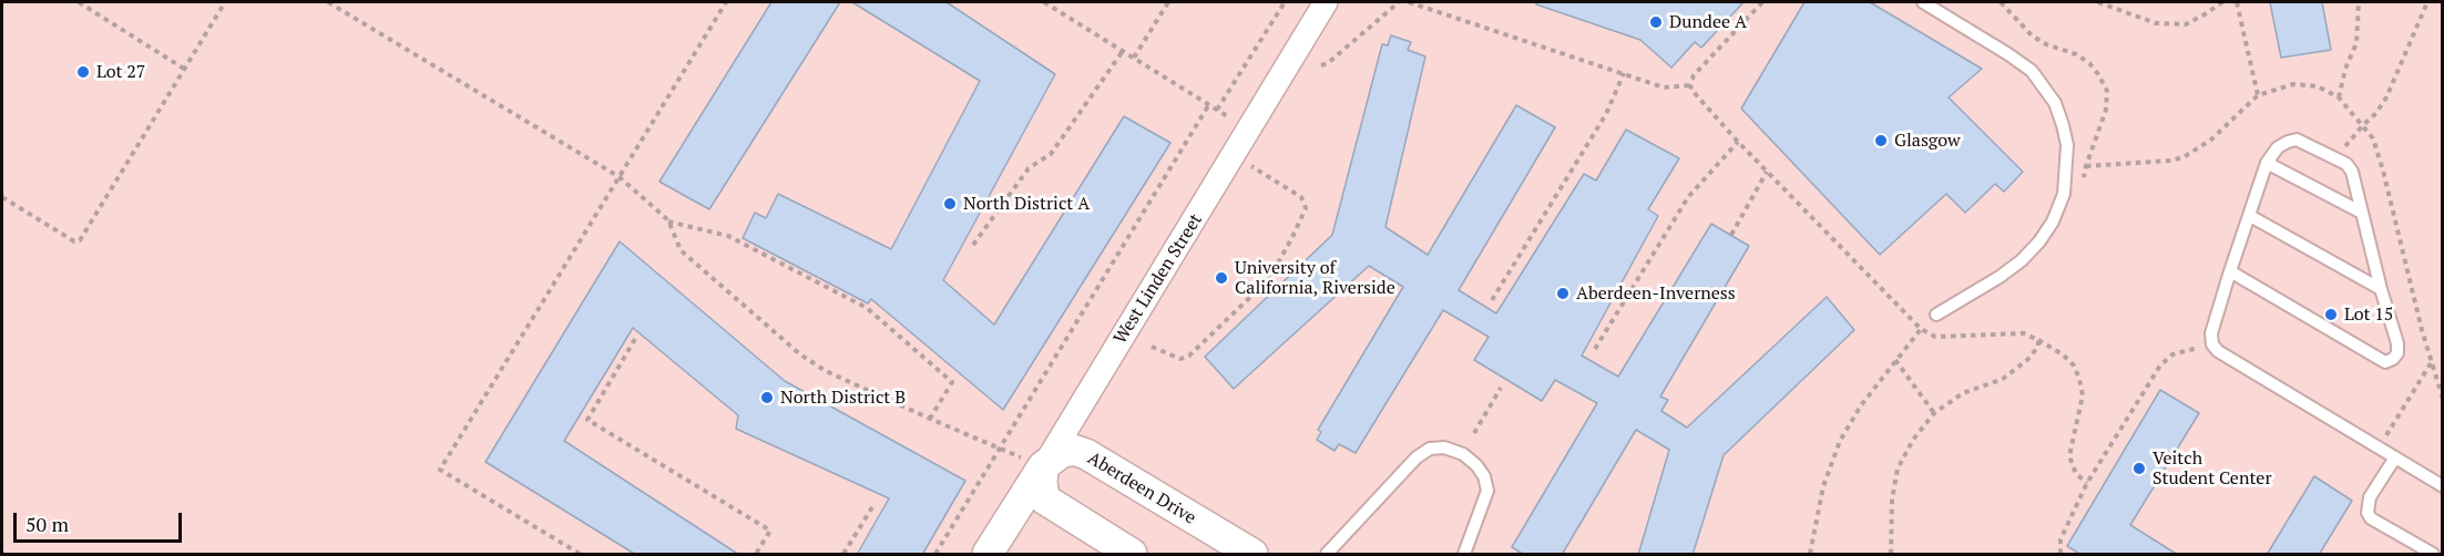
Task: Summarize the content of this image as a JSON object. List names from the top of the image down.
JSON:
{
  "streets": {
    "street": ["West Linden Street", "Aberdeen Drive"]
  },
  "crossings": [
    ["West Linden Street", "Aberdeen Drive"]
  ],
  "places": [
    "Dundee A",
    "Lot 27",
    "Glasgow",
    "North District A",
    "University of California, Riverside",
    "Aberdeen-Inverness",
    "Lot 15",
    "North District B",
    "Veitch Student Center"
  ],
  "scale_bar": "50 m"
}
